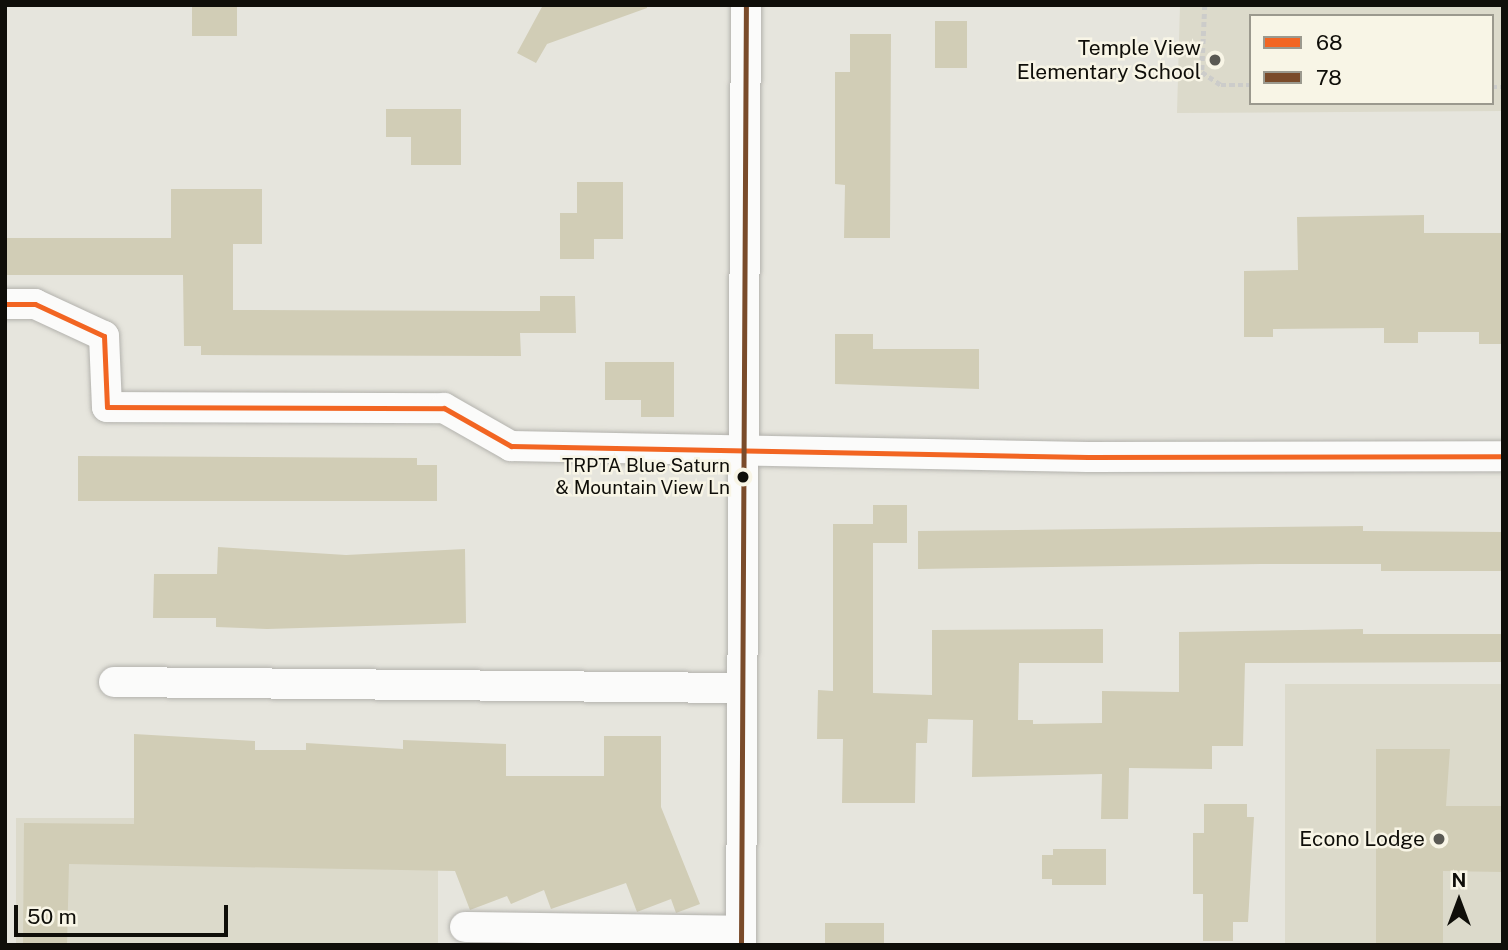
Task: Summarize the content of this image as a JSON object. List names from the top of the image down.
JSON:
{
  "places": ["Temple View Elementary School", "TRPTA Blue Saturn & Mountain View Ln", "Econo Lodge"],
  "lines": ["transit line 78", "transit line 68"],
  "legend": ["68", "78"],
  "scale_bar": "50 m",
  "north": "top"
}
